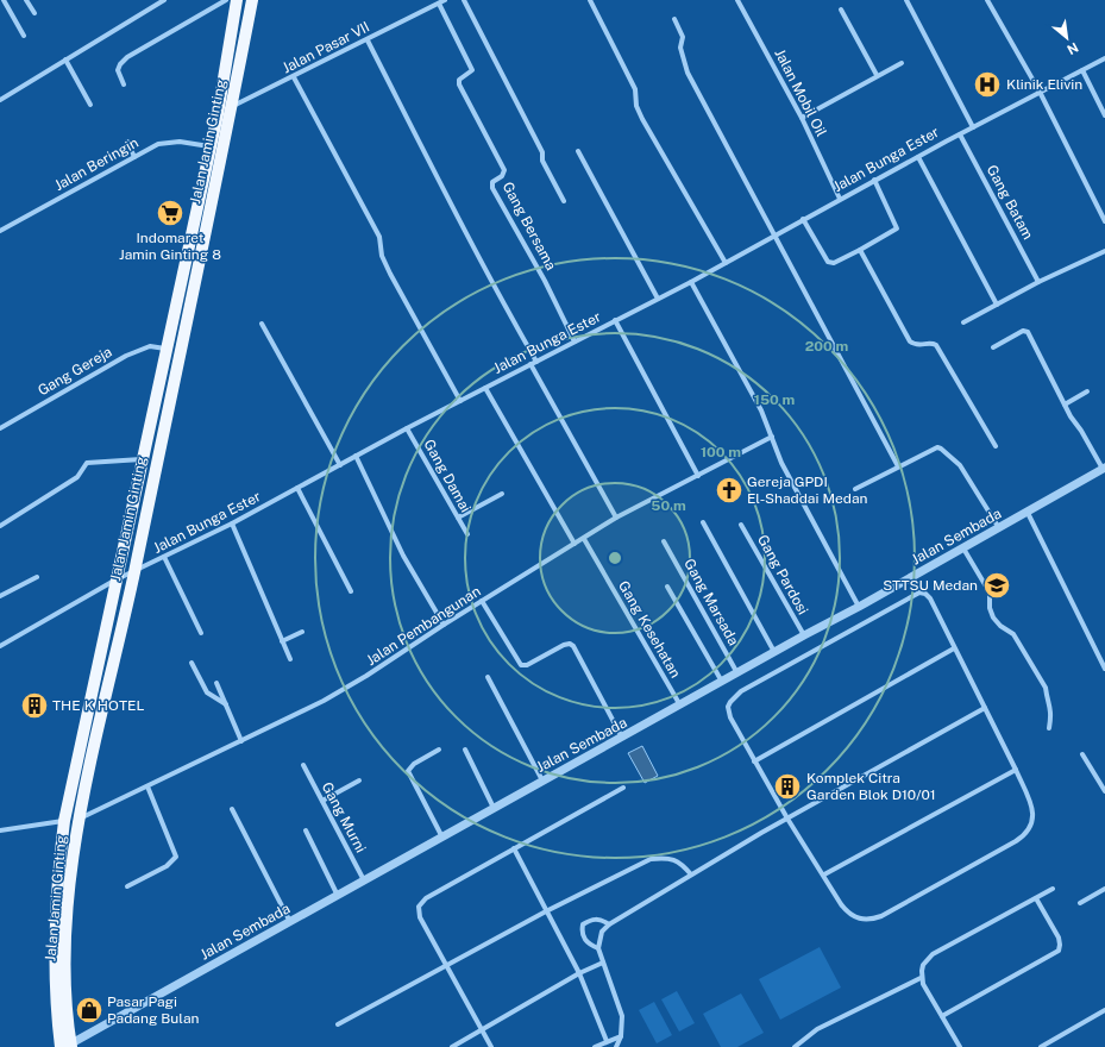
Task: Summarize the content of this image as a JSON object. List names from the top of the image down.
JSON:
{
  "streets": {
    "main road": ["Jalan Jamin Ginting"],
    "street": [
      "Jalan Pasar VII",
      "Jalan Mobil Oil",
      "Jalan Bunga Ester",
      "Jalan Beringin",
      "Gang Batam",
      "Gang Bersama",
      "Gang Gereja",
      "Gang Damai",
      "Jalan Sembada",
      "Gang Pardosi",
      "Gang Marsada",
      "Jalan Pembangunan",
      "Gang Kesehatan",
      "Gang Murni"
    ]
  },
  "crossings": [
    ["Jalan Pasar VII", "Jalan Jamin Ginting"],
    ["Jalan Pasar VII", "Gang Bersama"],
    ["Jalan Mobil Oil", "Jalan Bunga Ester"],
    ["Jalan Jamin Ginting", "Jalan Bunga Ester"],
    ["Jalan Jamin Ginting", "Jalan Beringin"],
    ["Jalan Jamin Ginting", "Gang Gereja"],
    ["Jalan Jamin Ginting", "Jalan Sembada"],
    ["Jalan Jamin Ginting", "Jalan Pembangunan"],
    ["Jalan Bunga Ester", "Gang Batam"],
    ["Jalan Bunga Ester", "Gang Bersama"],
    ["Jalan Bunga Ester", "Gang Damai"],
    ["Jalan Sembada", "Gang Pardosi"],
    ["Jalan Sembada", "Gang Marsada"],
    ["Jalan Sembada", "Gang Kesehatan"],
    ["Jalan Sembada", "Gang Murni"],
    ["Jalan Pembangunan", "Gang Kesehatan"]
  ],
  "places": {
    "hospital": ["Klinik Elivin"],
    "supermarket": ["Indomaret Jamin Ginting 8"],
    "church": ["Gereja GPDI El-Shaddai Medan"],
    "school or university": ["STTSU Medan"],
    "building": ["THE K HOTEL", "Komplek Citra Garden Blok D10/01"],
    "shop": ["Pasar Pagi Padang Bulan"]
  },
  "north": "bottom right",
  "rings": [
    "200 m",
    "150 m",
    "100 m",
    "50 m"
  ]
}
